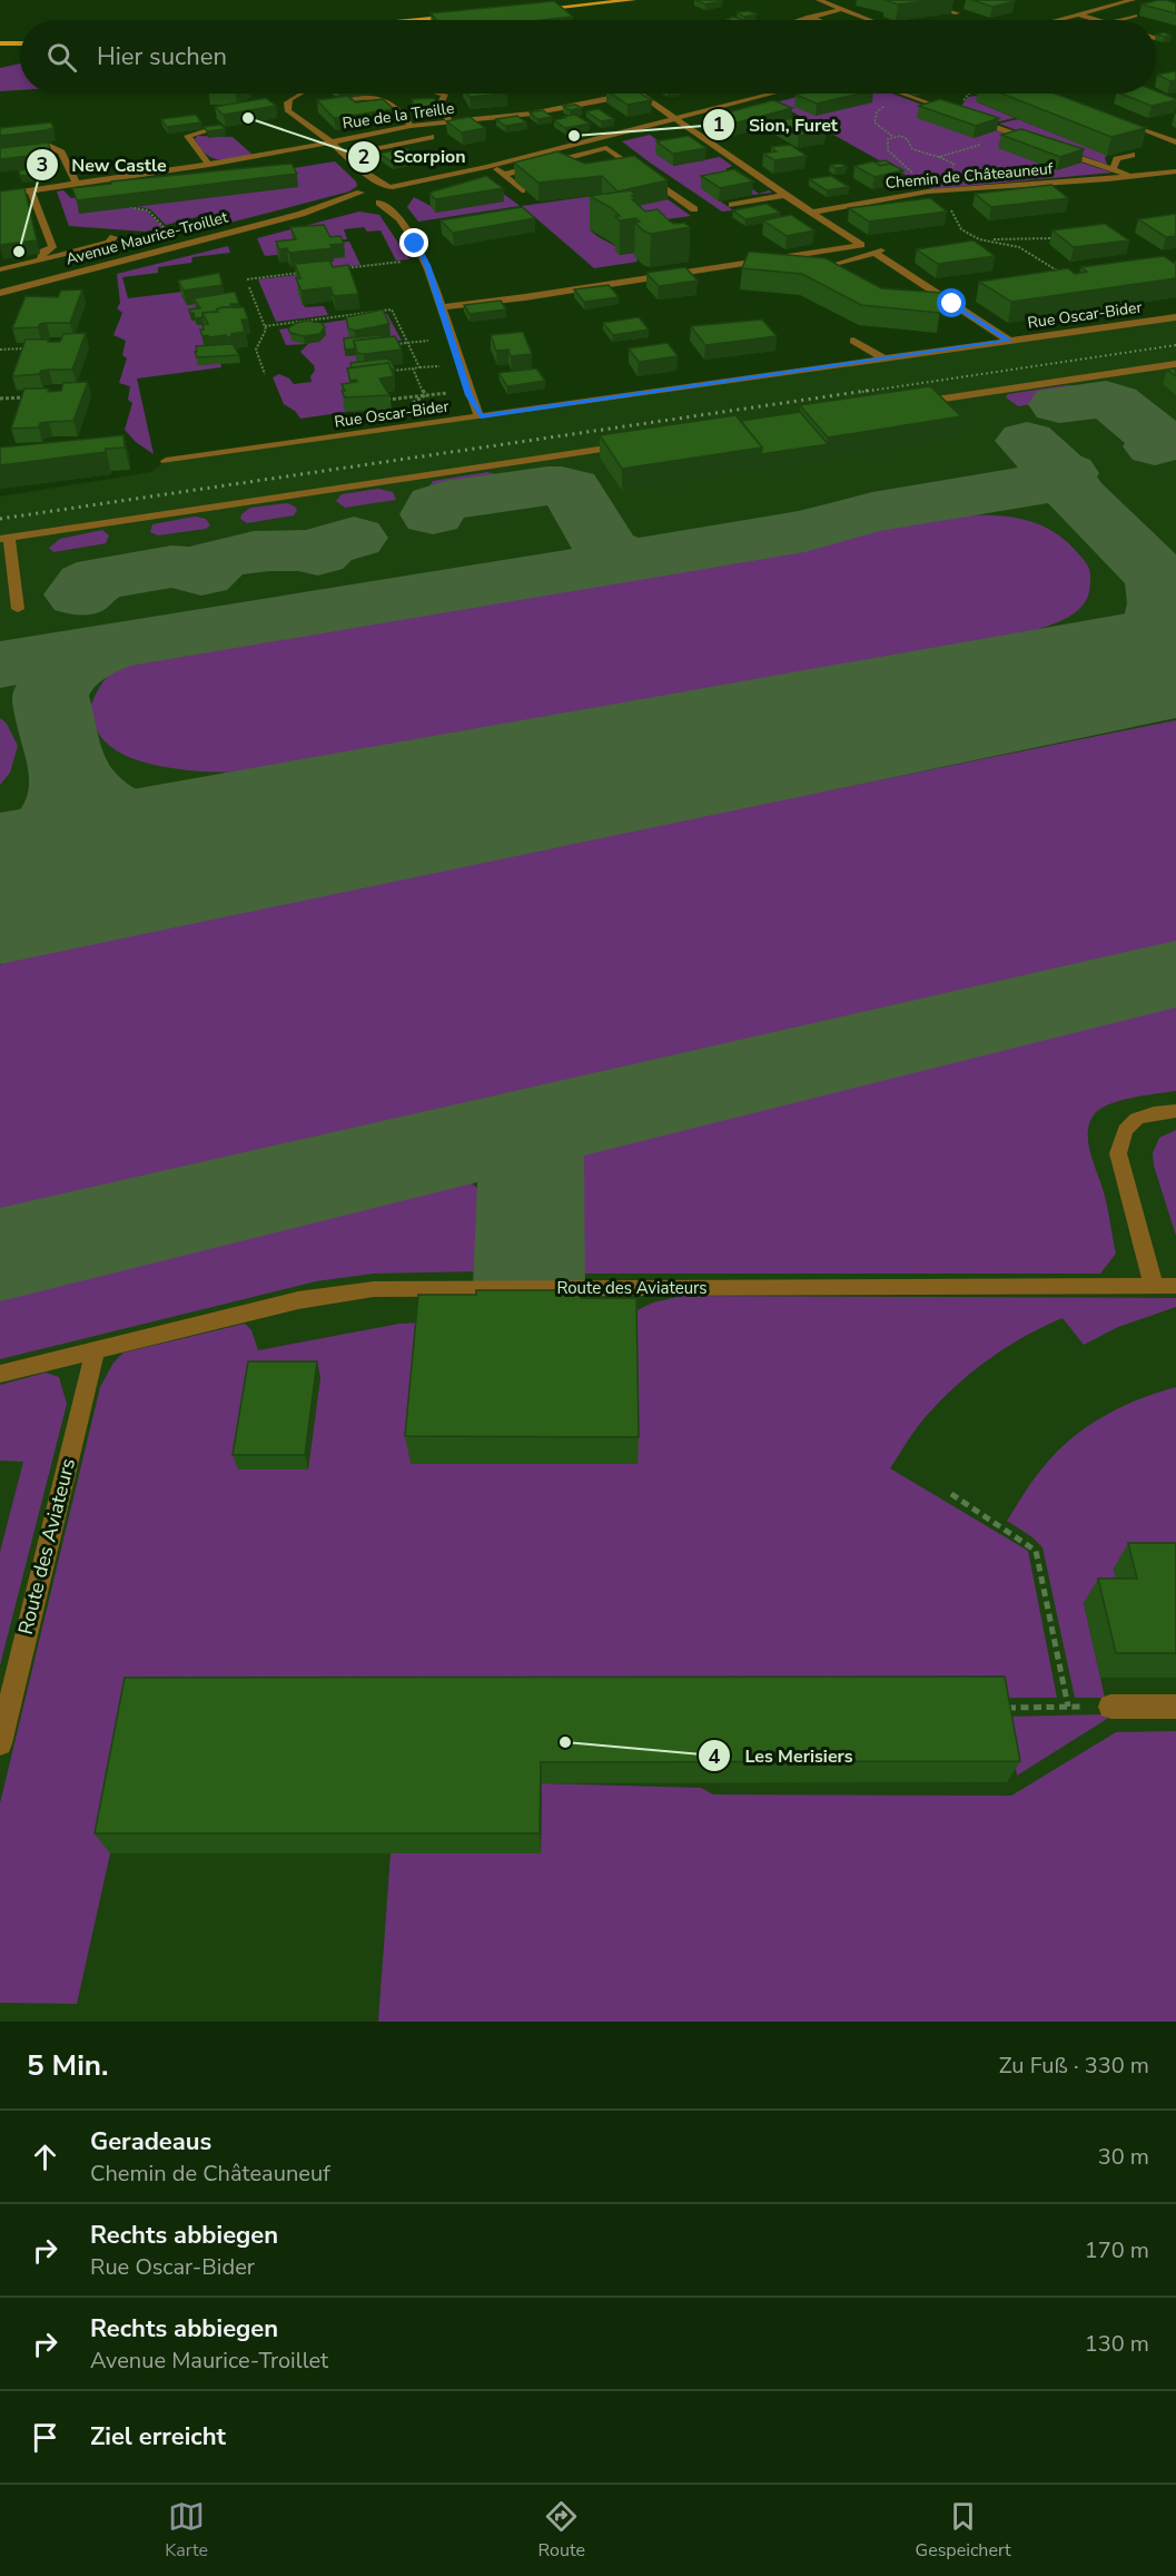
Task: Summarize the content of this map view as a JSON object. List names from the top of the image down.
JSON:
{
  "streets": {
    "street": [
      "Rue de la Treille",
      "Chemin de Châteauneuf",
      "Avenue Maurice-Troillet",
      "Rue Oscar-Bider",
      "Route des Aviateurs"
    ]
  },
  "places": [
    "Scorpion",
    "Sion, Furet",
    "New Castle",
    "Les Merisiers"
  ],
  "page": {
    "search": "Hier suchen",
    "heading": ["5 Min.", "Zu Fuß · 330 m"],
    "list": [
      ["Geradeaus", "Chemin de Châteauneuf", "30 m"],
      ["Rechts abbiegen", "Rue Oscar-Bider", "170 m"],
      ["Rechts abbiegen", "Avenue Maurice-Troillet", "130 m"],
      "Ziel erreicht"
    ],
    "nav": ["Karte", "Route", "Gespeichert"]
  }
}
